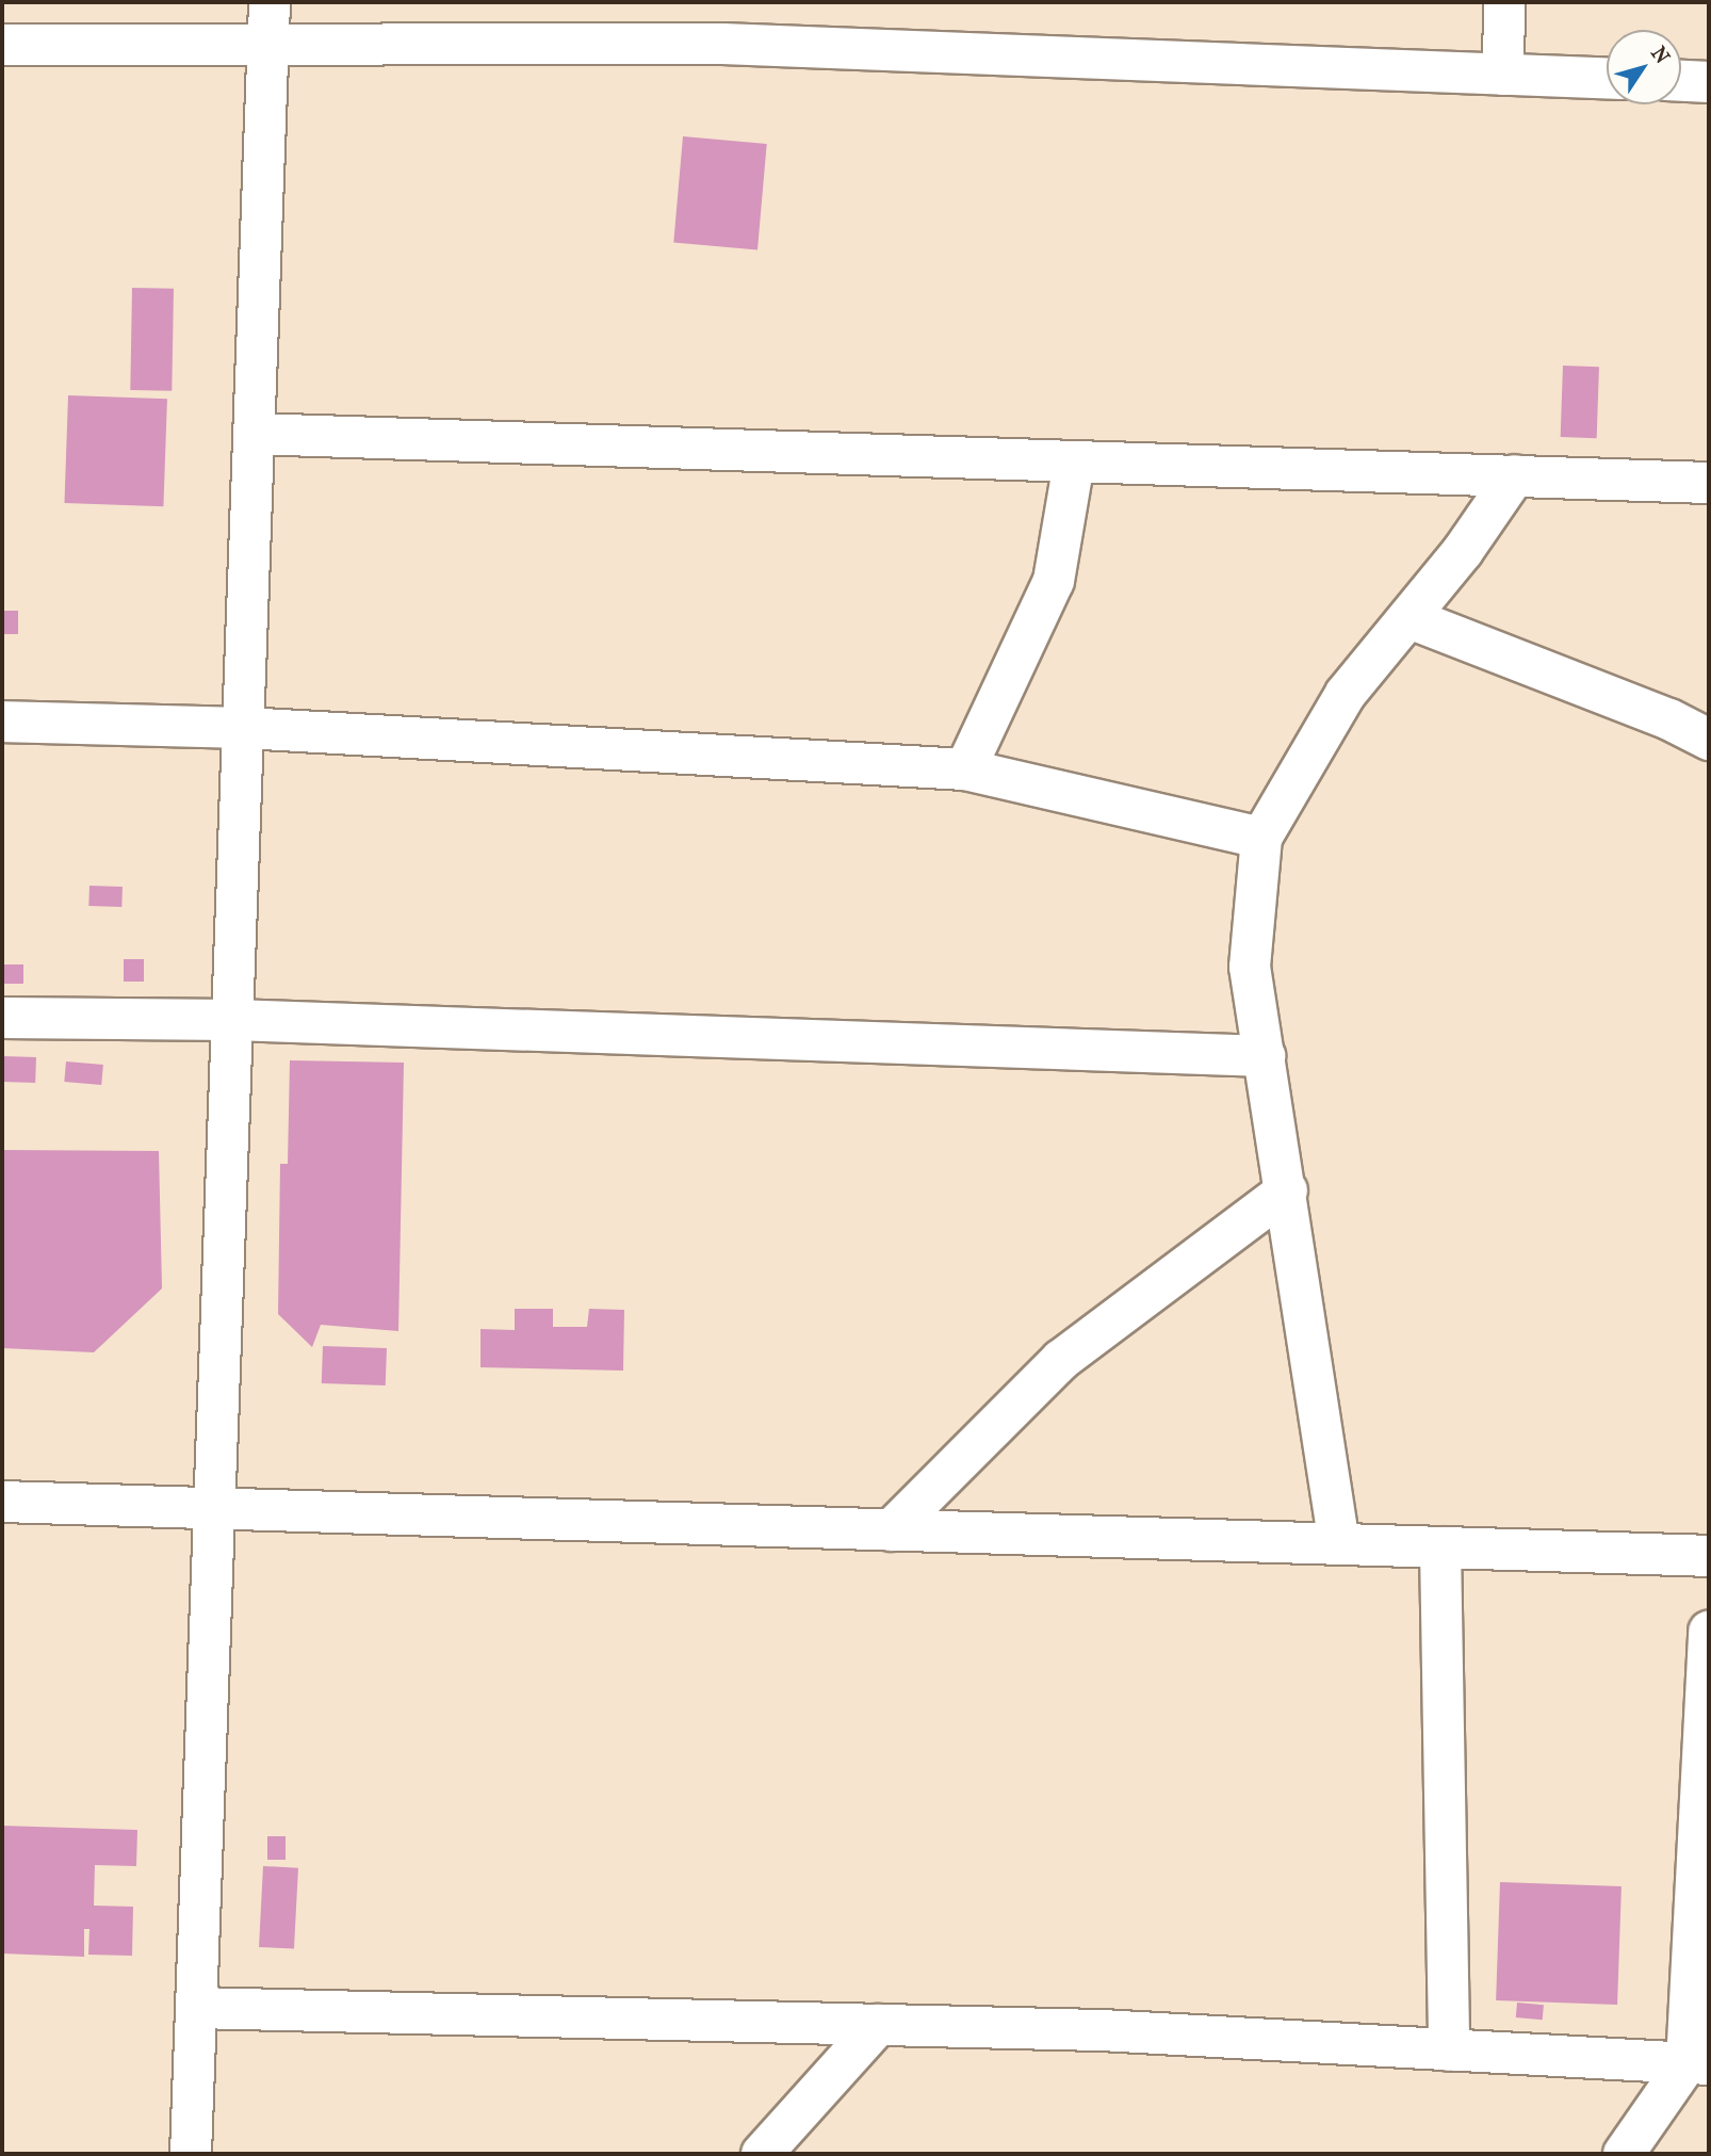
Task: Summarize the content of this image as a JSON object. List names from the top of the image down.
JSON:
{
  "north": "top right"
}
